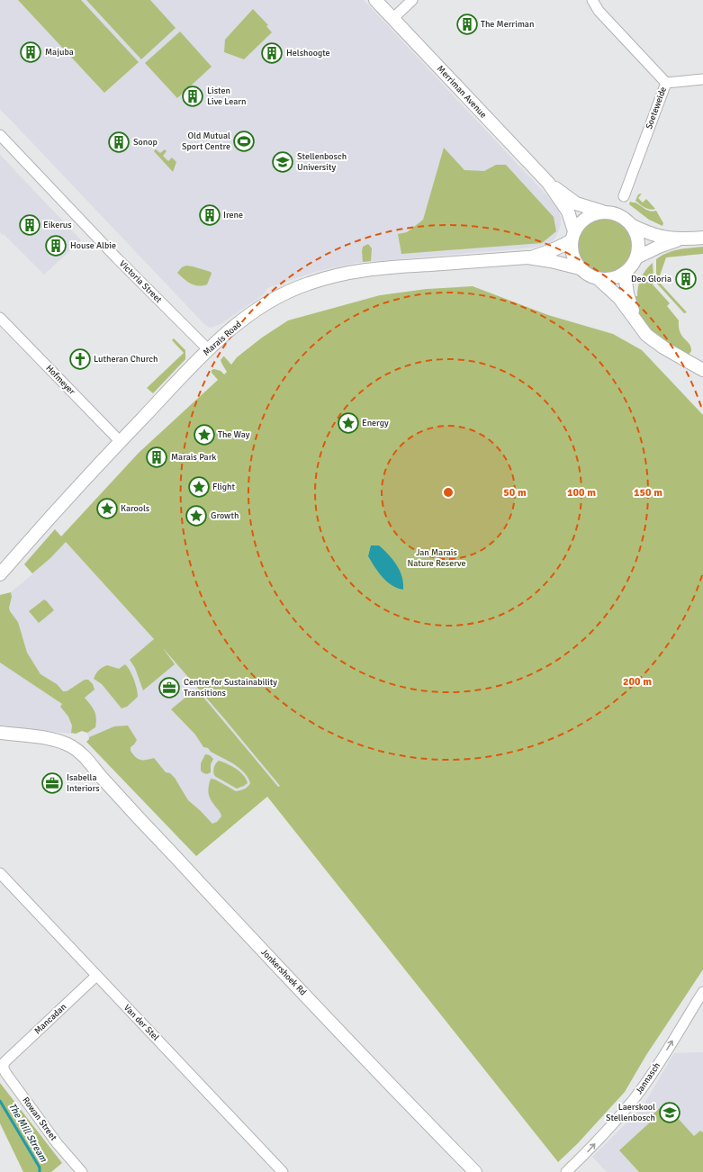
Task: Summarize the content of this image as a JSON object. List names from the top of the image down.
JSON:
{
  "streets": {
    "street": [
      "Merriman Avenue",
      "Soeteweide",
      "Victoria Street",
      "Marais Road",
      "Hofmeyer",
      "Jonkershoek Rd",
      "Mancadan",
      "Van der Stel",
      "Jannasch",
      "Rowan Street"
    ]
  },
  "crossings": [
    ["Merriman Avenue", "Marais Road"],
    ["Victoria Street", "Marais Road"],
    ["Marais Road", "Hofmeyer"],
    ["Mancadan", "Van der Stel"],
    ["Mancadan", "Rowan Street"]
  ],
  "one_way": ["Jannasch"],
  "water": ["The Mill Stream"],
  "parks": ["Jan Marais Nature Reserve"],
  "places": {
    "building": [
      "The Merriman",
      "Majuba",
      "Helshoogte",
      "Listen Live Learn",
      "Sonop",
      "Irene",
      "Eikerus",
      "House Albie",
      "Deo Gloria",
      "Marais Park"
    ],
    "sports": ["Old Mutual Sport Centre"],
    "school or university": ["Stellenbosch University", "Laerskool Stellenbosch"],
    "church": ["Lutheran Church"],
    "place": [
      "Energy",
      "The Way",
      "Flight",
      "Karools",
      "Growth"
    ],
    "office": ["Centre for Sustainability Transitions", "Isabella Interiors"]
  },
  "rings": [
    "50 m",
    "100 m",
    "150 m",
    "200 m"
  ]
}
